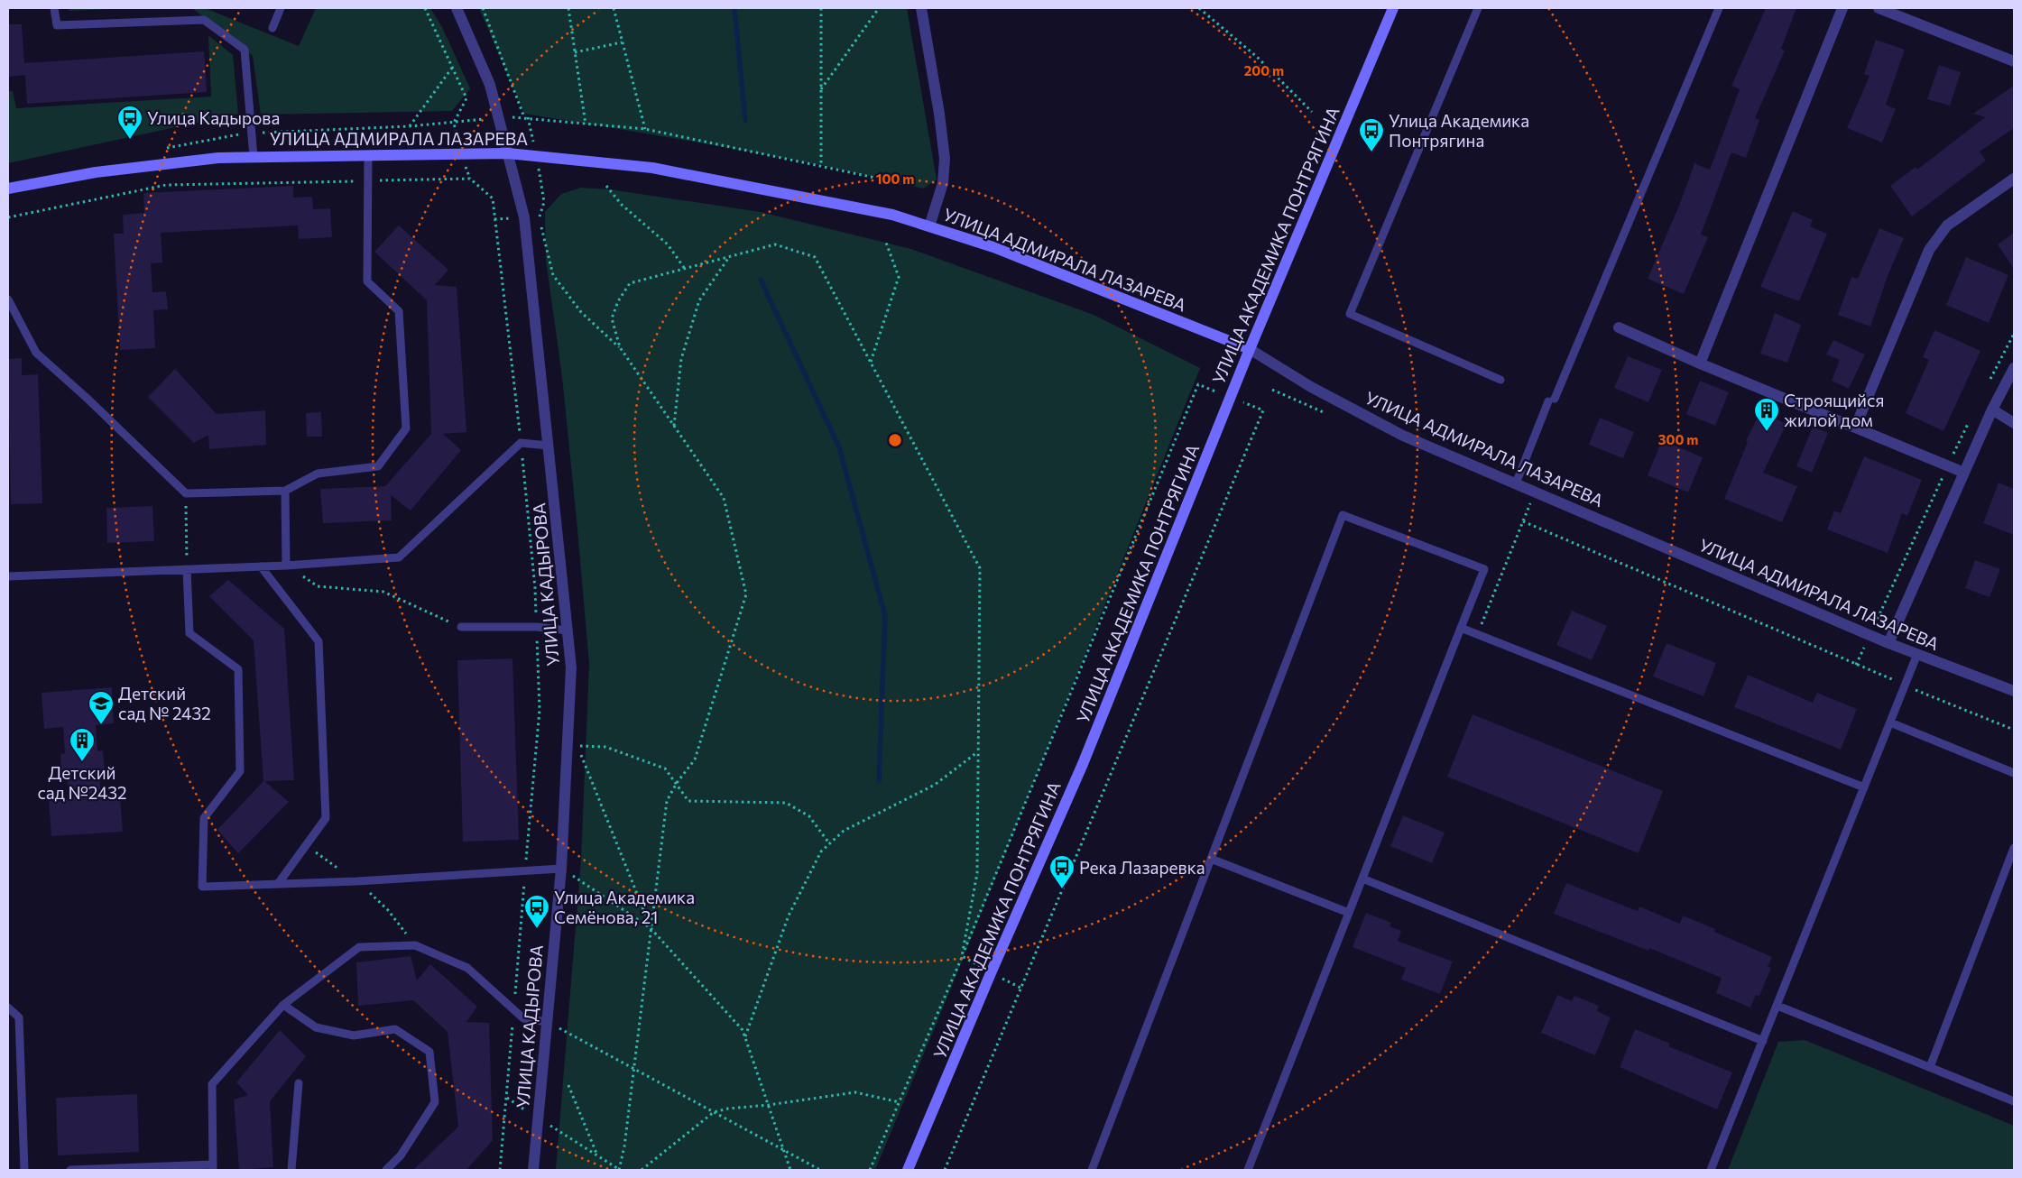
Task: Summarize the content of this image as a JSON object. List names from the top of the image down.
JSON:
{
  "streets": {
    "street": ["УЛИЦА АДМИРАЛА ЛАЗАРЕВА", "УЛИЦА АКАДЕМИКА ПОНТРЯГИНА", "УЛИЦА КАДЫРОВА"]
  },
  "crossings": [
    ["УЛИЦА АДМИРАЛА ЛАЗАРЕВА", "УЛИЦА АКАДЕМИКА ПОНТРЯГИНА"],
    ["УЛИЦА АДМИРАЛА ЛАЗАРЕВА", "УЛИЦА КАДЫРОВА"]
  ],
  "places": {
    "bus stop": [
      "Улица Кадырова",
      "Улица Академика Понтрягина",
      "Река Лазаревка",
      "Улица Академика Семёнова, 21"
    ],
    "building": ["Строящийся жилой дом", "Детский сад №2432"],
    "school or university": ["Детский сад № 2432"]
  },
  "rings": ["200 m", "100 m", "300 m"]
}
